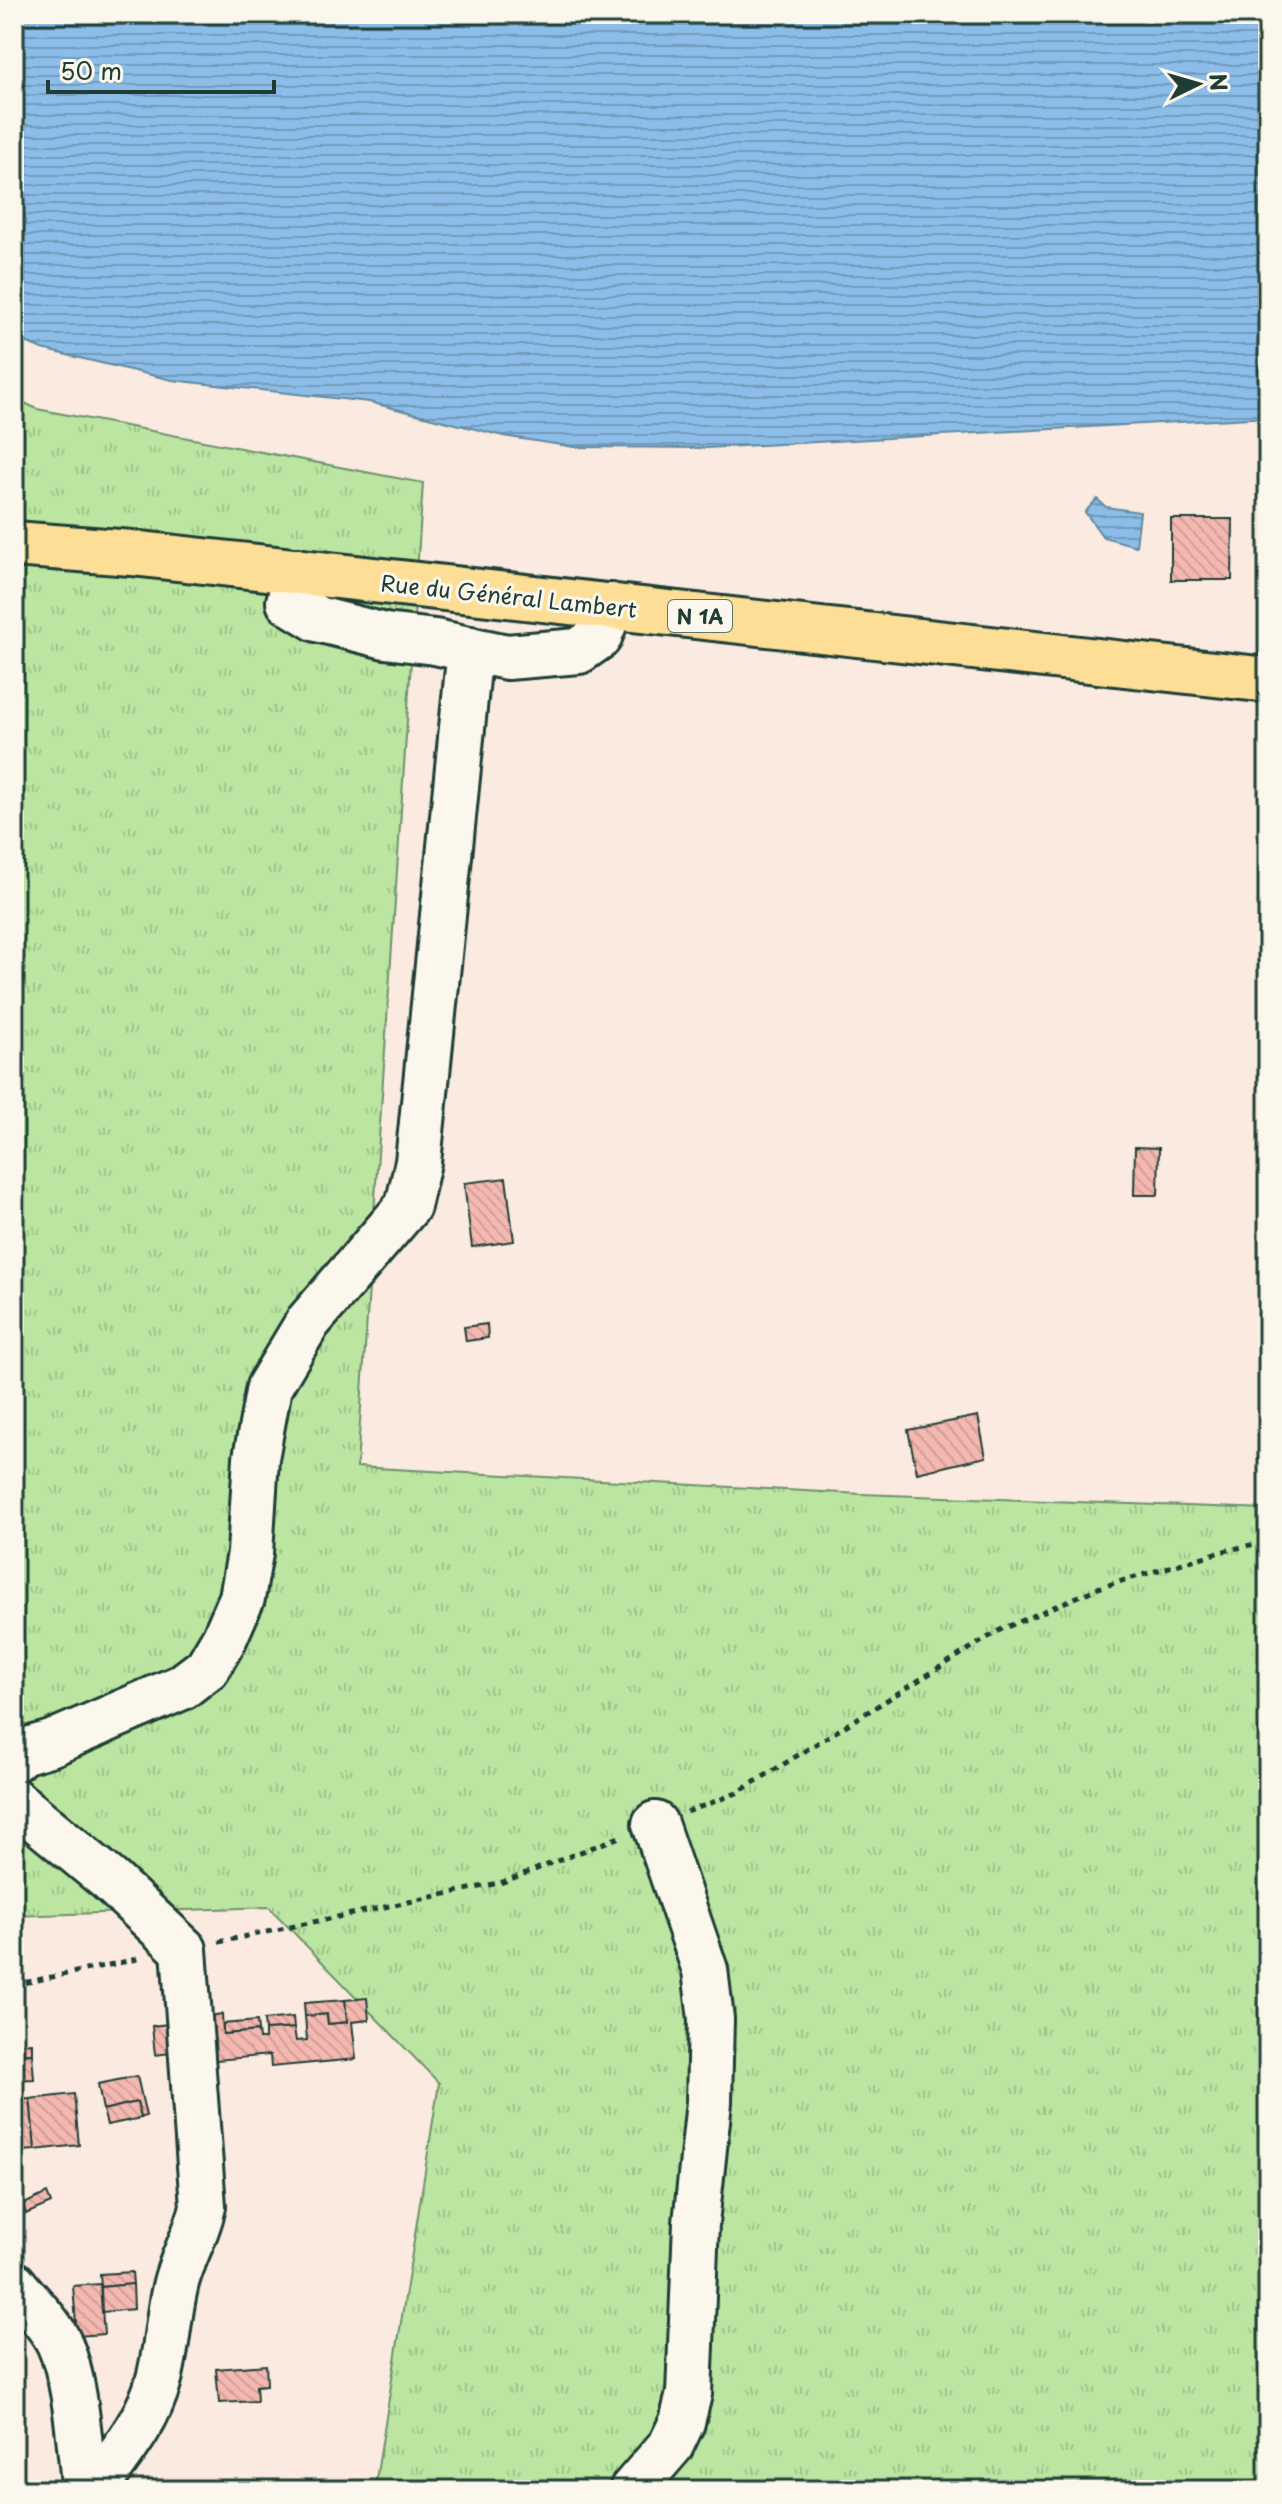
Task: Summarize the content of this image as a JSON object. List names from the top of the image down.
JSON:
{
  "streets": {
    "main road": ["Rue du Général Lambert", "N 1A"]
  },
  "scale_bar": "50 m",
  "north": "right"
}
